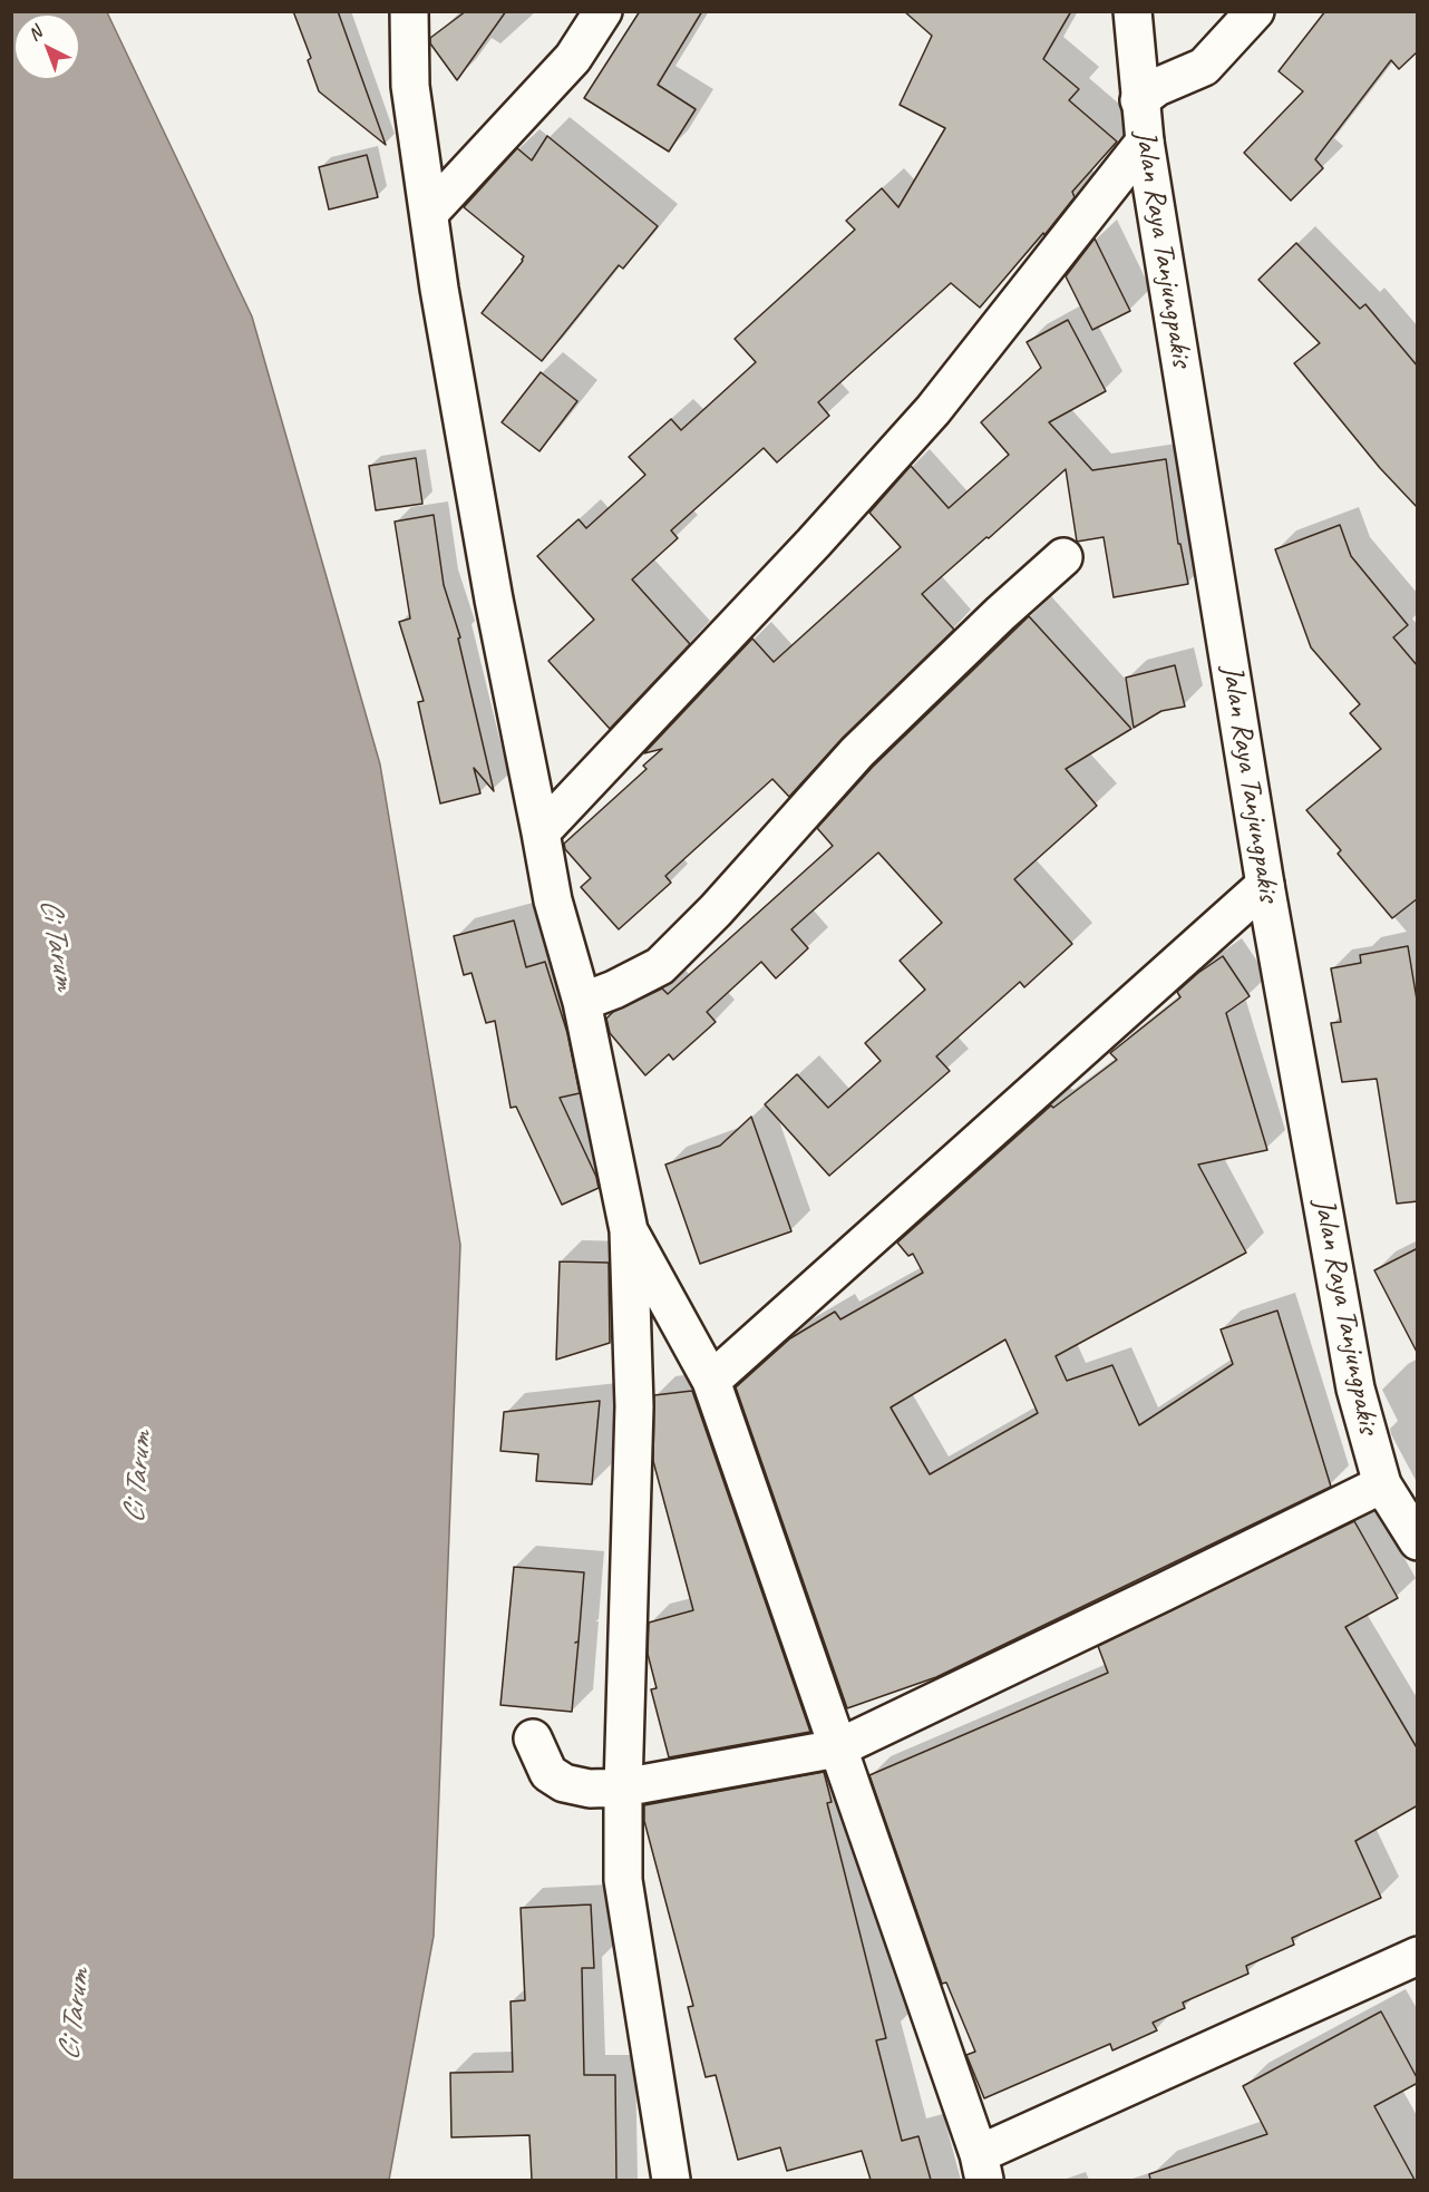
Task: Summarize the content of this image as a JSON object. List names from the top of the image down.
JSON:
{
  "streets": {
    "street": ["Jalan Raya Tanjungpakis"]
  },
  "water": ["Ci Tarum"],
  "north": "top left"
}
